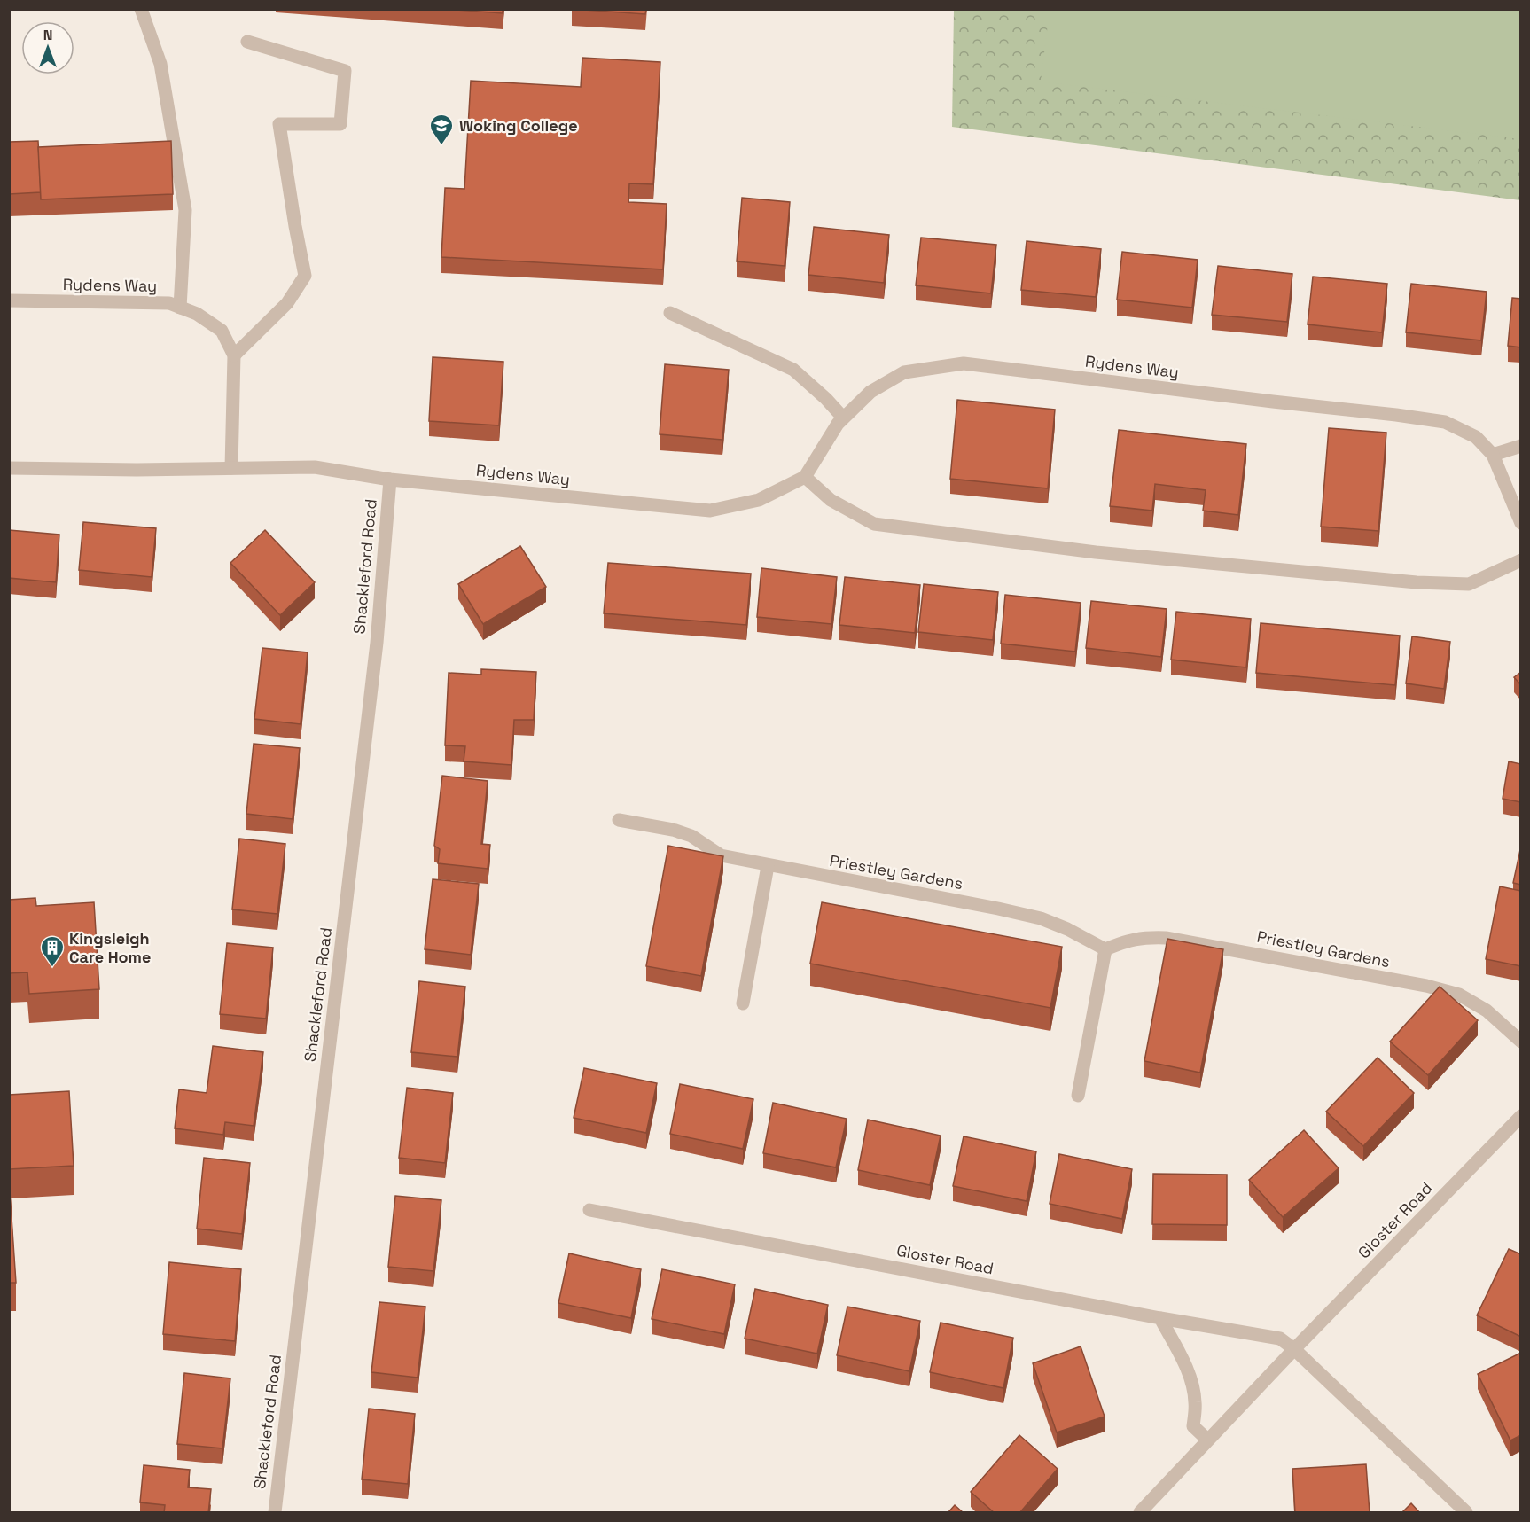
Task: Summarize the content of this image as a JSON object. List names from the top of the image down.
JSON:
{
  "streets": {
    "street": [
      "Rydens Way",
      "Shackleford Road",
      "Priestley Gardens",
      "Gloster Road"
    ]
  },
  "crossings": [
    ["Rydens Way", "Shackleford Road"]
  ],
  "places": {
    "school or university": ["Woking College"],
    "building": ["Kingsleigh Care Home"]
  },
  "north": "top"
}
